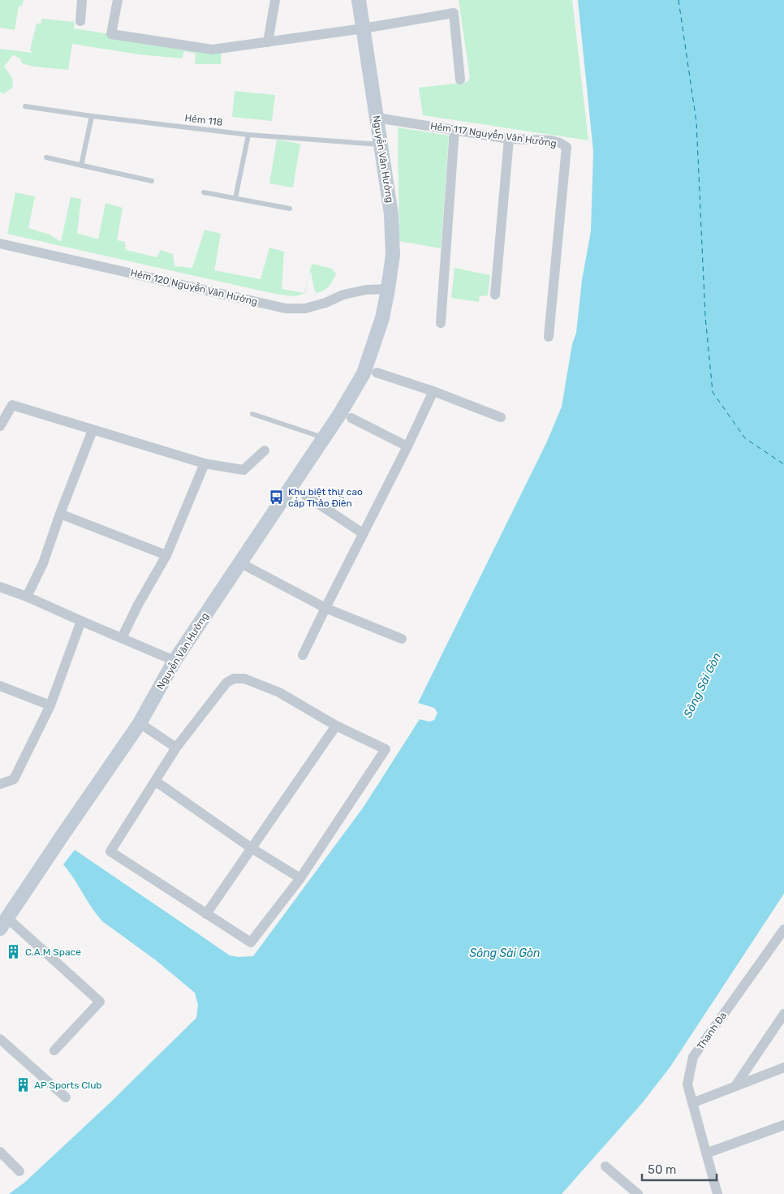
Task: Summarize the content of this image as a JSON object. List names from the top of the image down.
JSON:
{
  "streets": {
    "main road": ["Nguyễn Văn Hưởng"],
    "street": ["Hẻm 117 Nguyễn Văn Hưởng", "Hẻm 120 Nguyễn Văn Hưởng", "Thanh Đa"],
    "lane": ["Hẻm 118"]
  },
  "crossings": [
    ["Hẻm 118", "Nguyễn Văn Hưởng"],
    ["Hẻm 117 Nguyễn Văn Hưởng", "Nguyễn Văn Hưởng"],
    ["Nguyễn Văn Hưởng", "Hẻm 120 Nguyễn Văn Hưởng"]
  ],
  "water": ["Sông Sài Gòn"],
  "places": {
    "bus stop": ["Khu biệt thự cao cấp Thảo Điền"],
    "building": ["C.A.M Space", "AP Sports Club"]
  },
  "scale_bar": "50 m"
}
